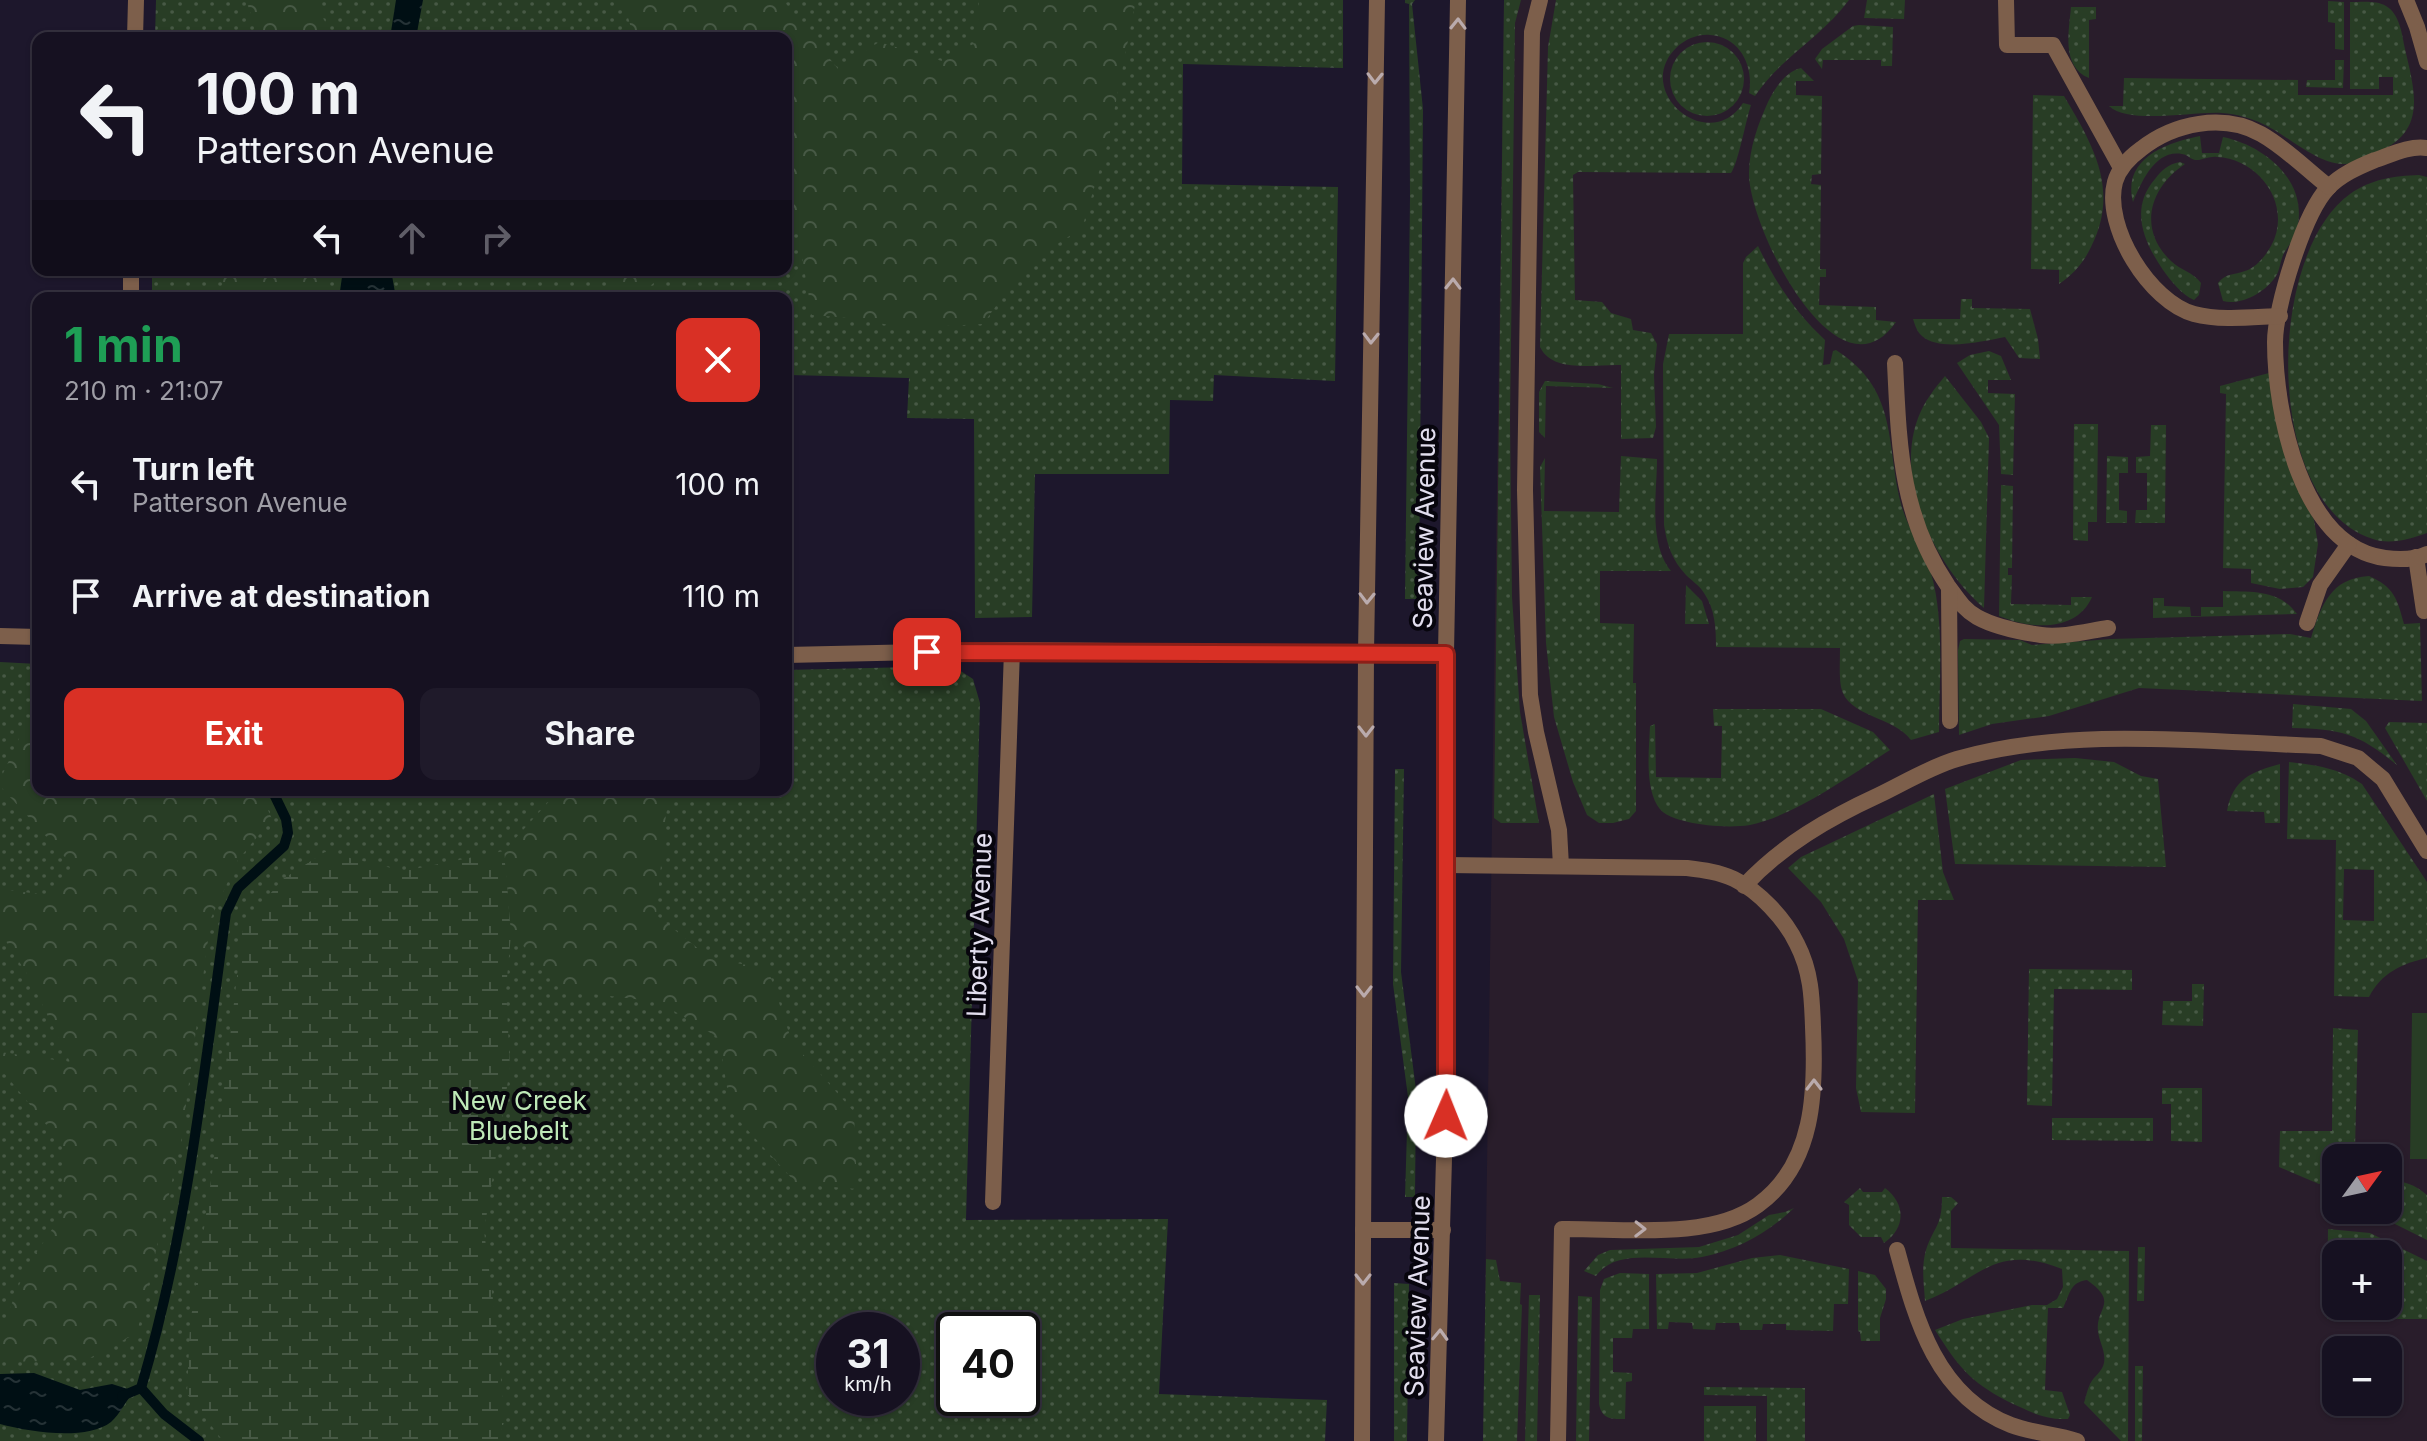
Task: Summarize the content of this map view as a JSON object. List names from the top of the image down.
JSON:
{
  "streets": {
    "street": ["Seaview Avenue", "Liberty Avenue"]
  },
  "parks": ["New Creek Bluebelt"],
  "north": "top right",
  "page": {
    "turn": ["100 m", "Patterson Avenue"],
    "heading": ["1 min", "210 m · 21:07"],
    "list": [
      {
        "name": "Turn left",
        "note": "Patterson Avenue",
        "value": "100 m"
      },
      {
        "name": "Arrive at destination",
        "value": "110 m"
      }
    ],
    "buttons": ["Exit", "Share"],
    "map_buttons": ["+", "−"],
    "speed": "31 km/h",
    "limit": "40"
  }
}
